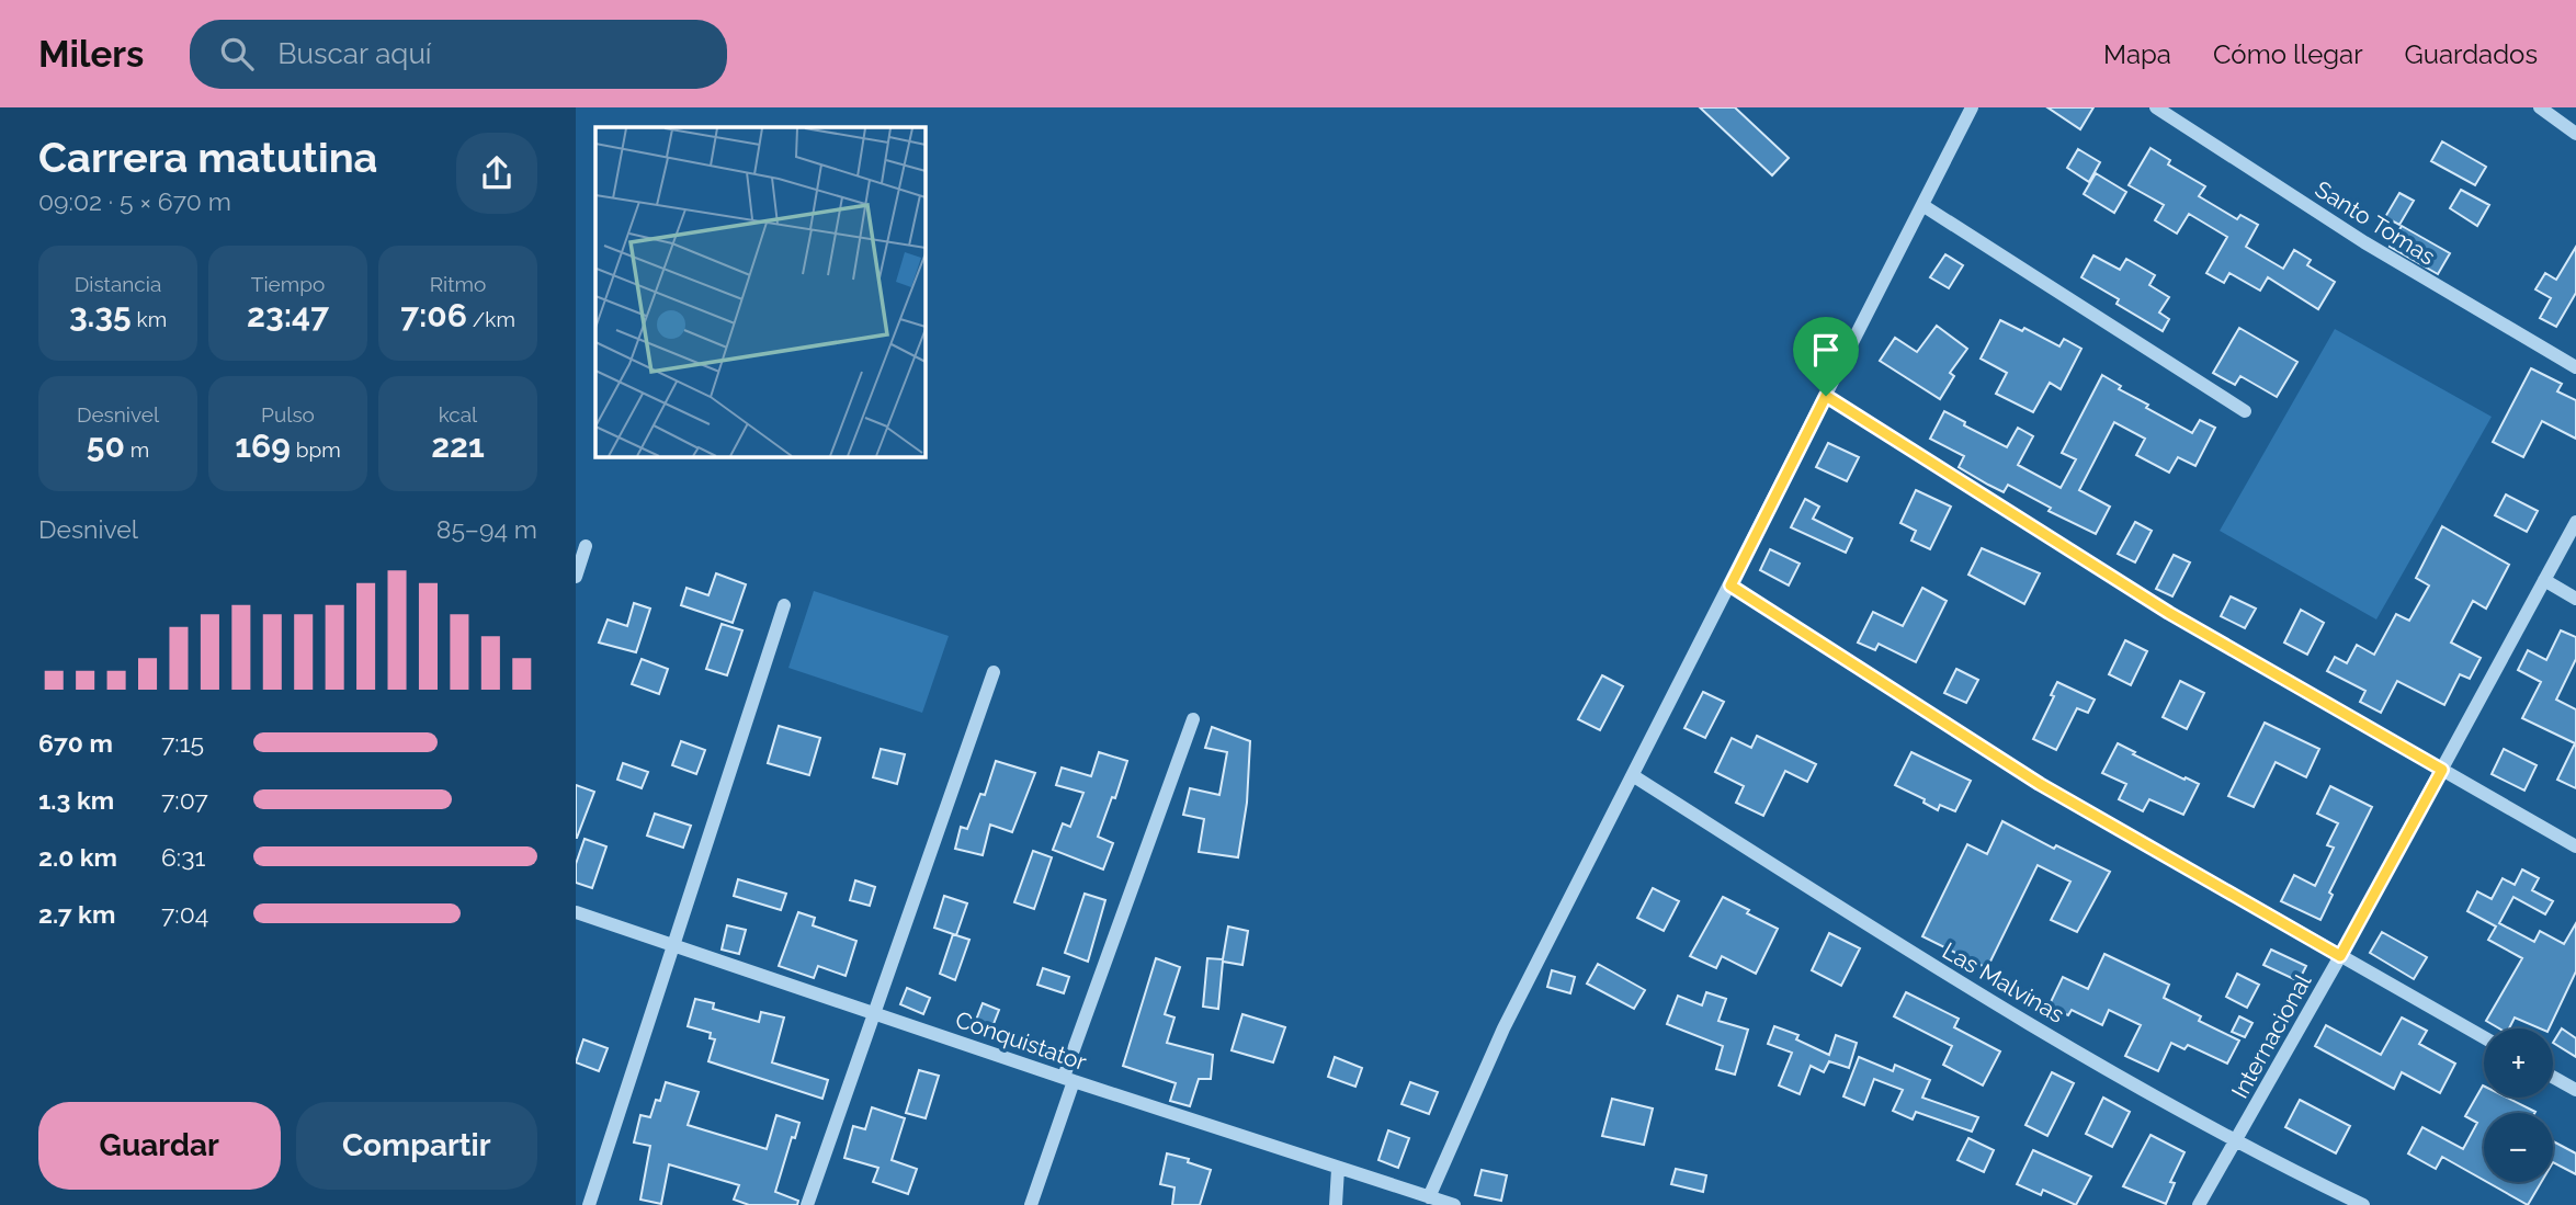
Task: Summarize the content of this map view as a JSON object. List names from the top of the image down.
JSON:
{
  "streets": {
    "street": [
      "Santo Tomas",
      "Las Malvinas",
      "Internacional",
      "Conquistator"
    ]
  },
  "crossings": [
    ["Las Malvinas", "Internacional"]
  ],
  "page": {
    "header": "Milers",
    "search": "Buscar aquí",
    "nav": ["Mapa", "Cómo llegar", "Guardados"],
    "heading": ["Carrera matutina", "09:02 · 5 × 670 m"],
    "stats": [
      ["Distancia", "3.35 km"],
      ["Tiempo", "23:47"],
      ["Ritmo", "7:06 /km"],
      ["Desnivel", "50 m"],
      ["Pulso", "169 bpm"],
      ["kcal", "221"]
    ],
    "chart": ["Desnivel", "85–94 m"],
    "list": [
      {
        "name": "670 m",
        "note": "7:15"
      },
      {
        "name": "1.3 km",
        "note": "7:07"
      },
      {
        "name": "2.0 km",
        "note": "6:31"
      },
      {
        "name": "2.7 km",
        "note": "7:04"
      }
    ],
    "map_buttons": ["+", "−"],
    "buttons": ["Guardar", "Compartir"]
  }
}
